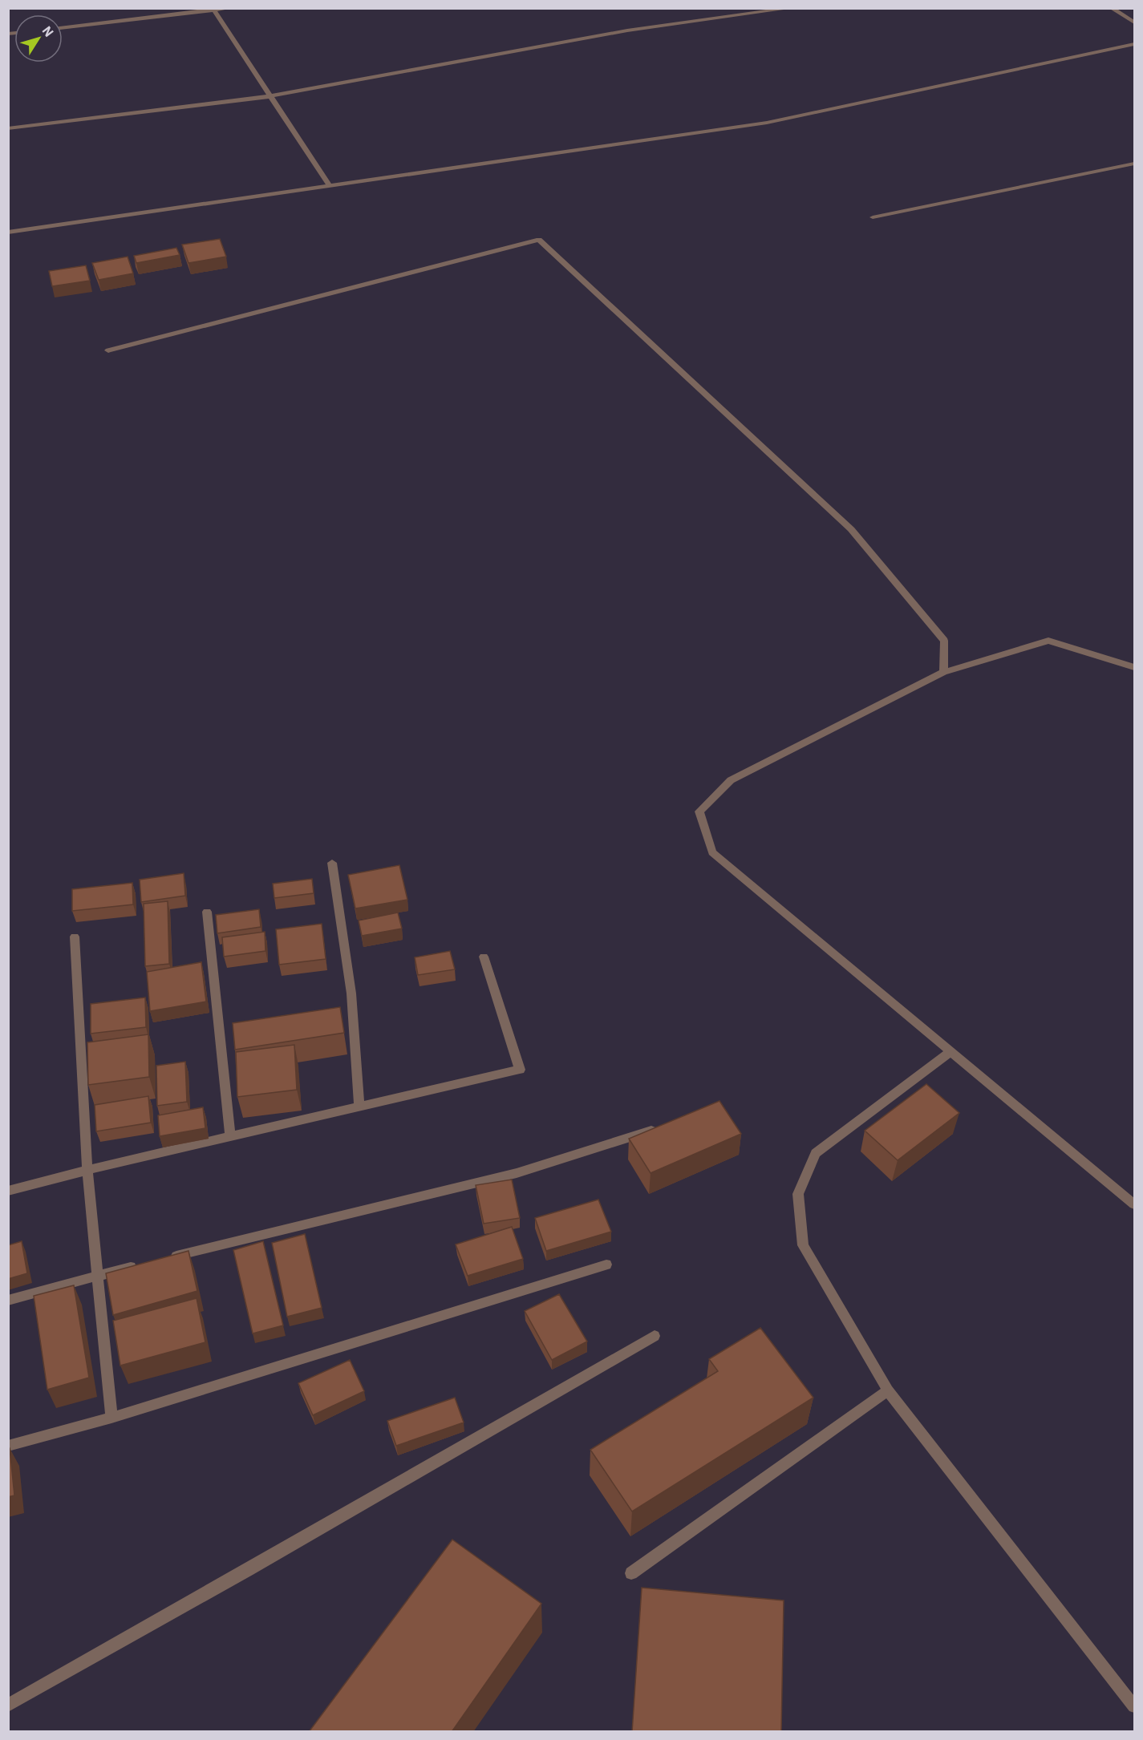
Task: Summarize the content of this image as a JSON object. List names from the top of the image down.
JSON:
{
  "north": "top right"
}
